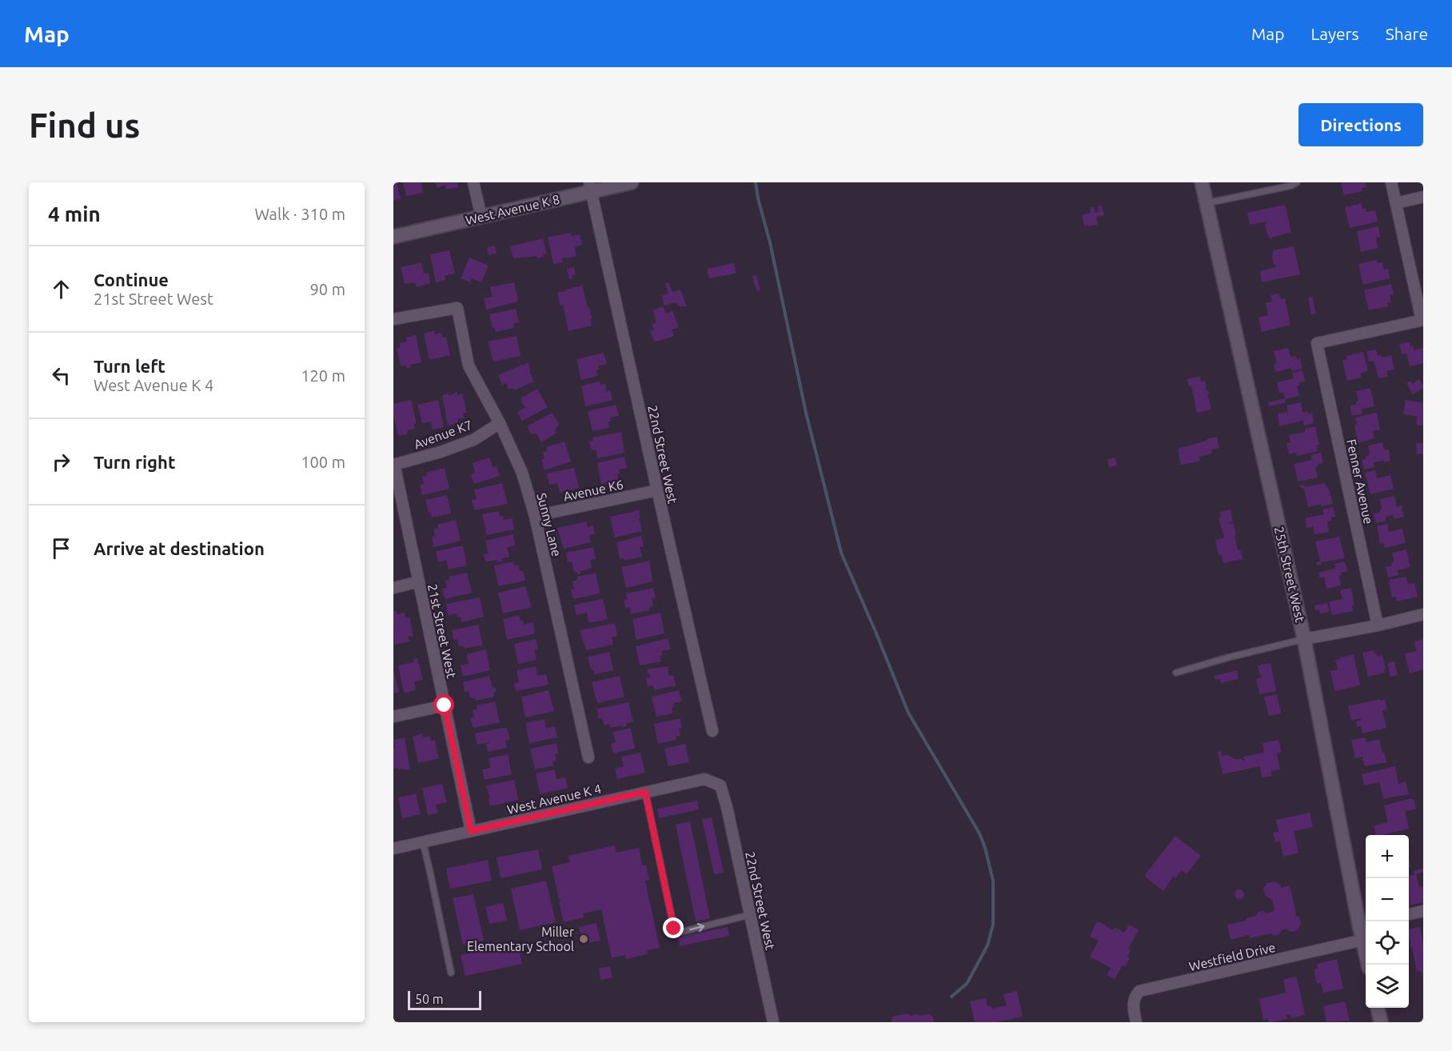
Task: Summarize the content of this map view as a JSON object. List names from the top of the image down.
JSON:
{
  "streets": {
    "street": [
      "West Avenue K 8",
      "Avenue K7",
      "22nd Street West",
      "Fenner Avenue",
      "Avenue K6",
      "Sunny Lane",
      "25th Street West",
      "21st Street West",
      "West Avenue K 4",
      "Westfield Drive"
    ]
  },
  "crossings": [
    ["West Avenue K 8", "22nd Street West"],
    ["Avenue K7", "Sunny Lane"],
    ["Avenue K7", "21st Street West"],
    ["22nd Street West", "Avenue K6"],
    ["22nd Street West", "West Avenue K 4"],
    ["Avenue K6", "Sunny Lane"],
    ["25th Street West", "Westfield Drive"],
    ["21st Street West", "West Avenue K 4"]
  ],
  "places": ["Miller Elementary School"],
  "scale_bar": "50 m",
  "page": {
    "header": "Map",
    "nav": ["Map", "Layers", "Share"],
    "buttons": "Directions",
    "title": "Find us",
    "heading": ["4 min", "Walk · 310 m"],
    "list": [
      ["Continue", "21st Street West", "90 m"],
      ["Turn left", "West Avenue K 4", "120 m"],
      ["Turn right", "100 m"],
      "Arrive at destination"
    ],
    "map_buttons": ["+", "−"],
    "scale": "50 m"
  }
}
